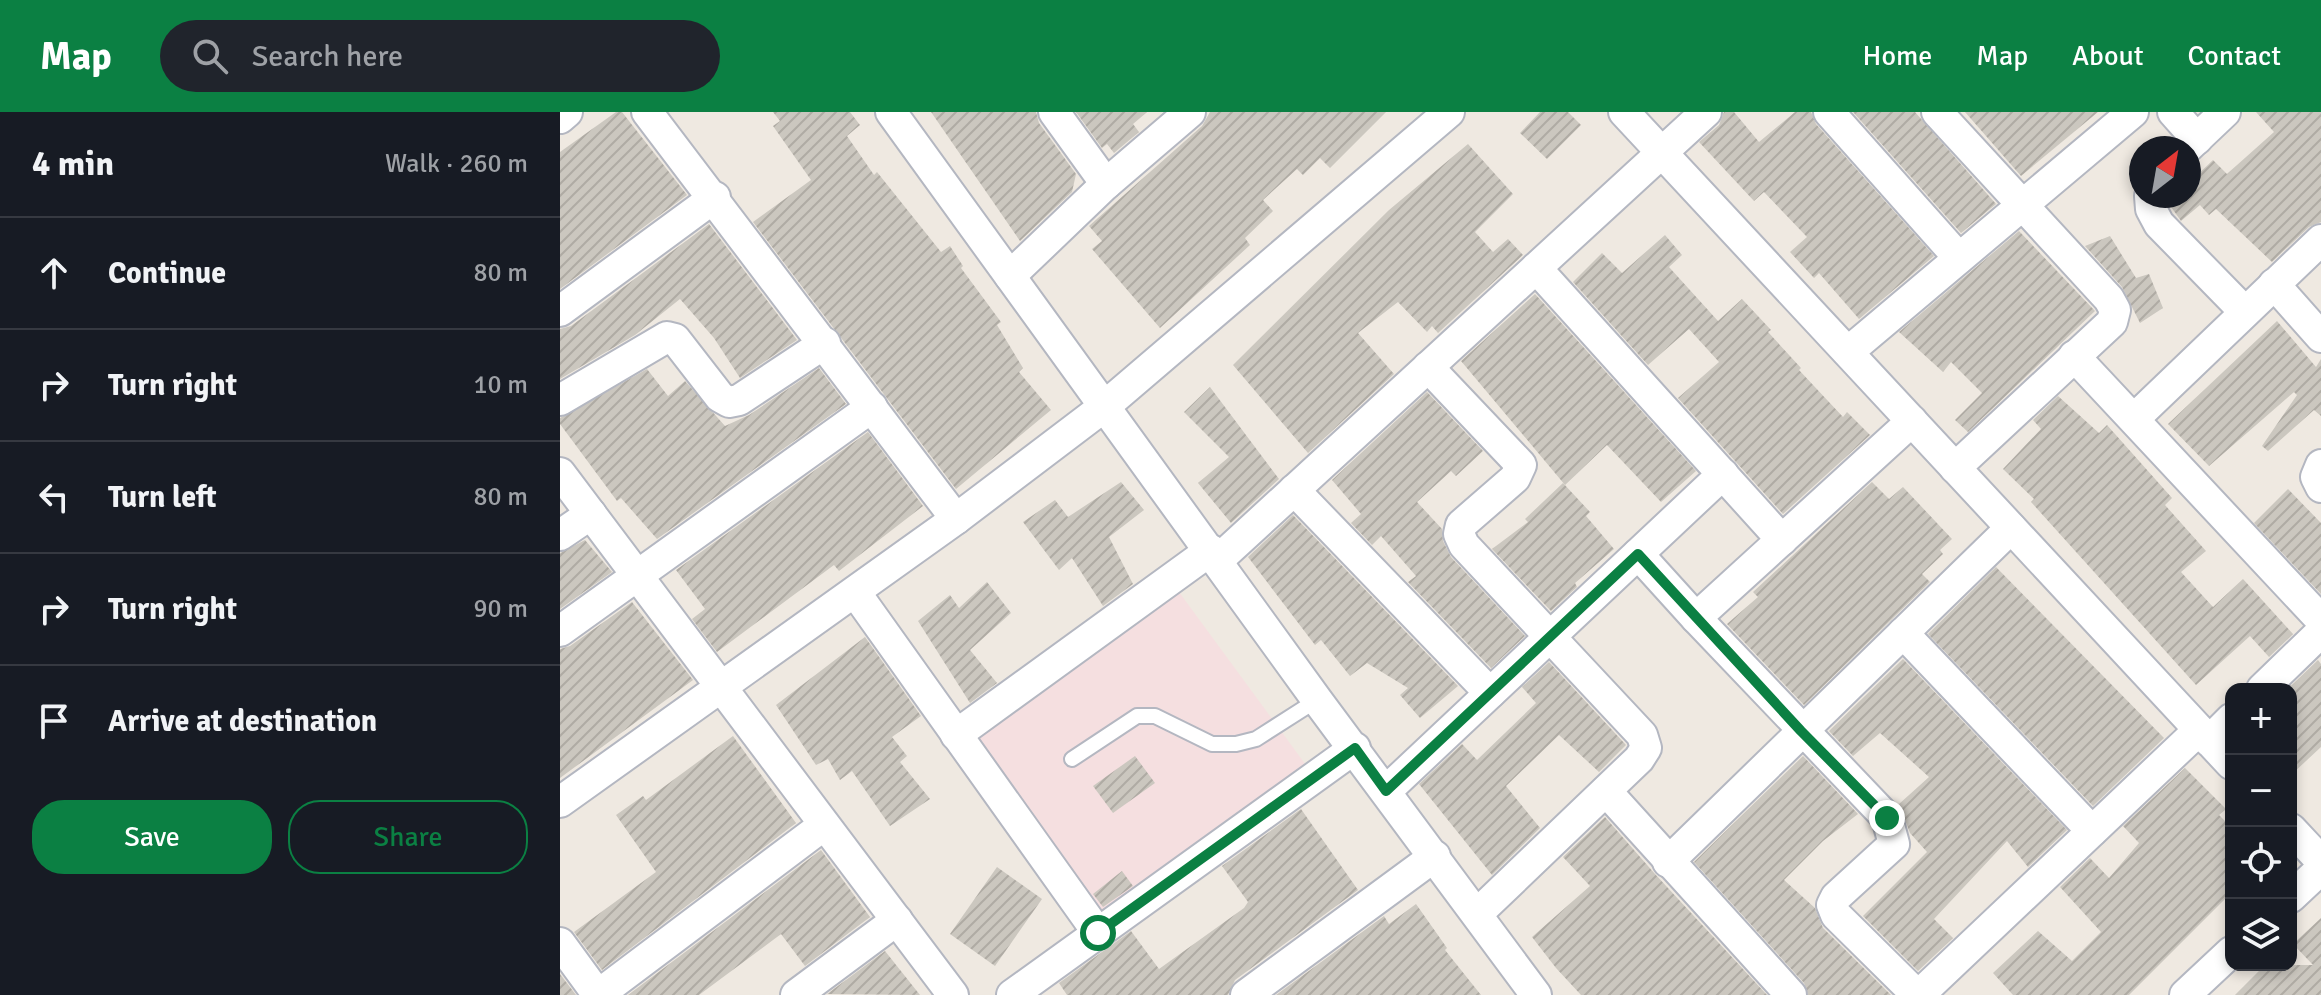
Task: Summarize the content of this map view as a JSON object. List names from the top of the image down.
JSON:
{
  "north": "top right",
  "page": {
    "header": "Map",
    "search": "Search here",
    "nav": [
      "Home",
      "Map",
      "About",
      "Contact"
    ],
    "heading": ["4 min", "Walk · 260 m"],
    "list": [
      ["Continue", "80 m"],
      ["Turn right", "10 m"],
      ["Turn left", "80 m"],
      ["Turn right", "90 m"],
      "Arrive at destination"
    ],
    "map_buttons": ["+", "−"],
    "buttons": ["Save", "Share"]
  }
}
